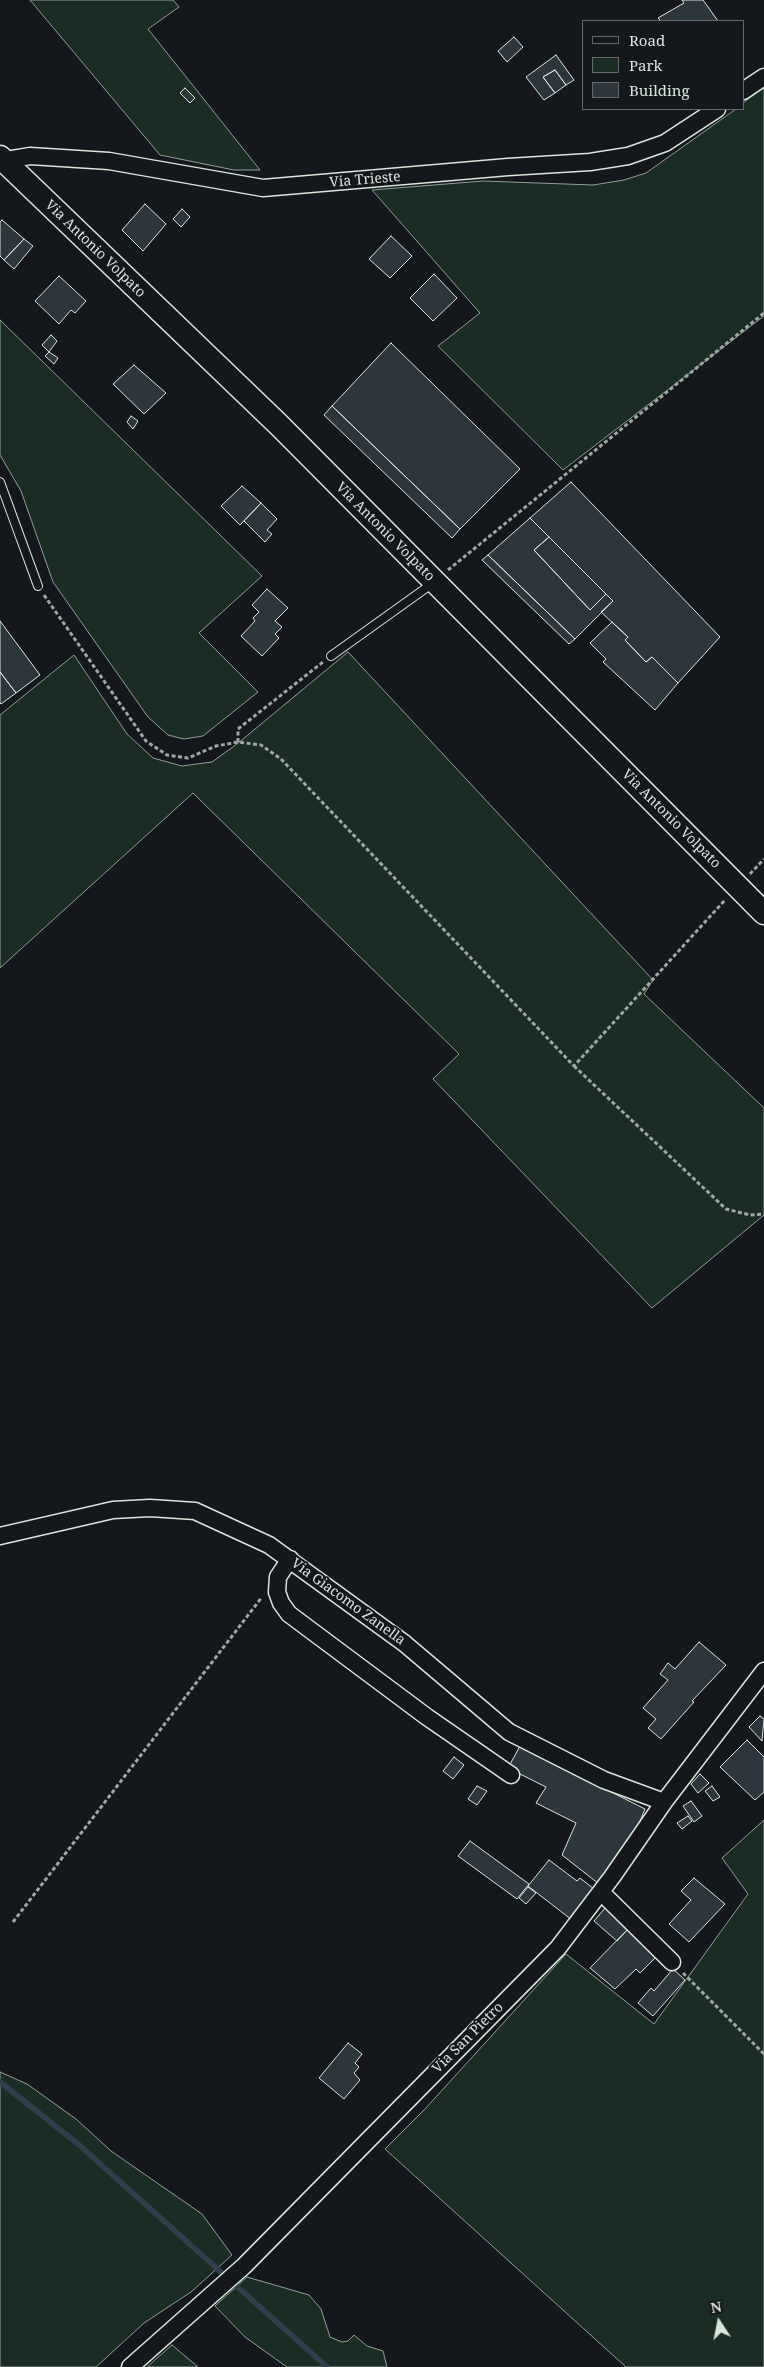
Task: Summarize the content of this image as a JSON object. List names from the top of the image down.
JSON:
{
  "streets": {
    "street": [
      "Via Trieste",
      "Via Antonio Volpato",
      "Via Giacomo Zanella",
      "Via San Pietro"
    ]
  },
  "crossings": [
    ["Via Trieste", "Via Antonio Volpato"],
    ["Via Giacomo Zanella", "Via San Pietro"]
  ],
  "legend": ["Road", "Park", "Building"],
  "north": "top"
}
